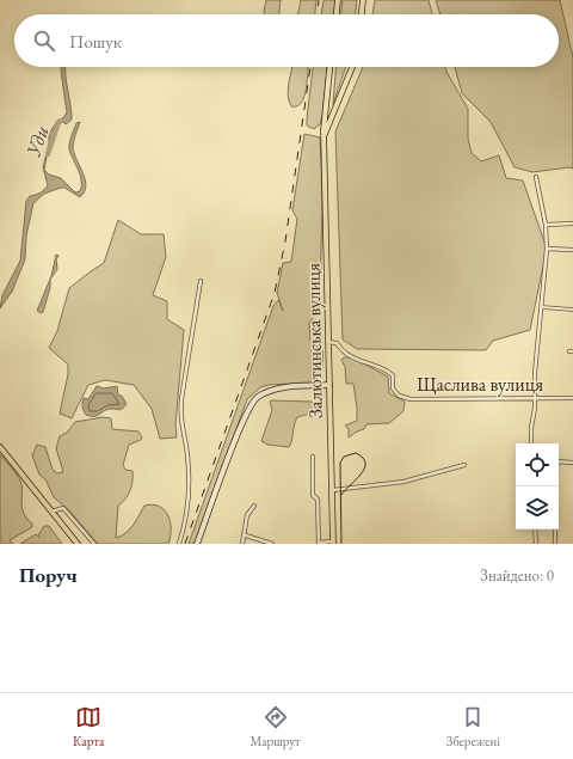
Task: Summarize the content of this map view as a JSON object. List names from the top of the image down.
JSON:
{
  "streets": {
    "main road": ["Залютинська вулиця"],
    "street": ["Щаслива вулиця"]
  },
  "crossings": [
    ["Залютинська вулиця", "Щаслива вулиця"]
  ],
  "water": ["Уди"],
  "page": {
    "search": "Пошук",
    "heading": ["Поруч", "Знайдено: 0"],
    "nav": ["Карта", "Маршрут", "Збережені"]
  }
}
